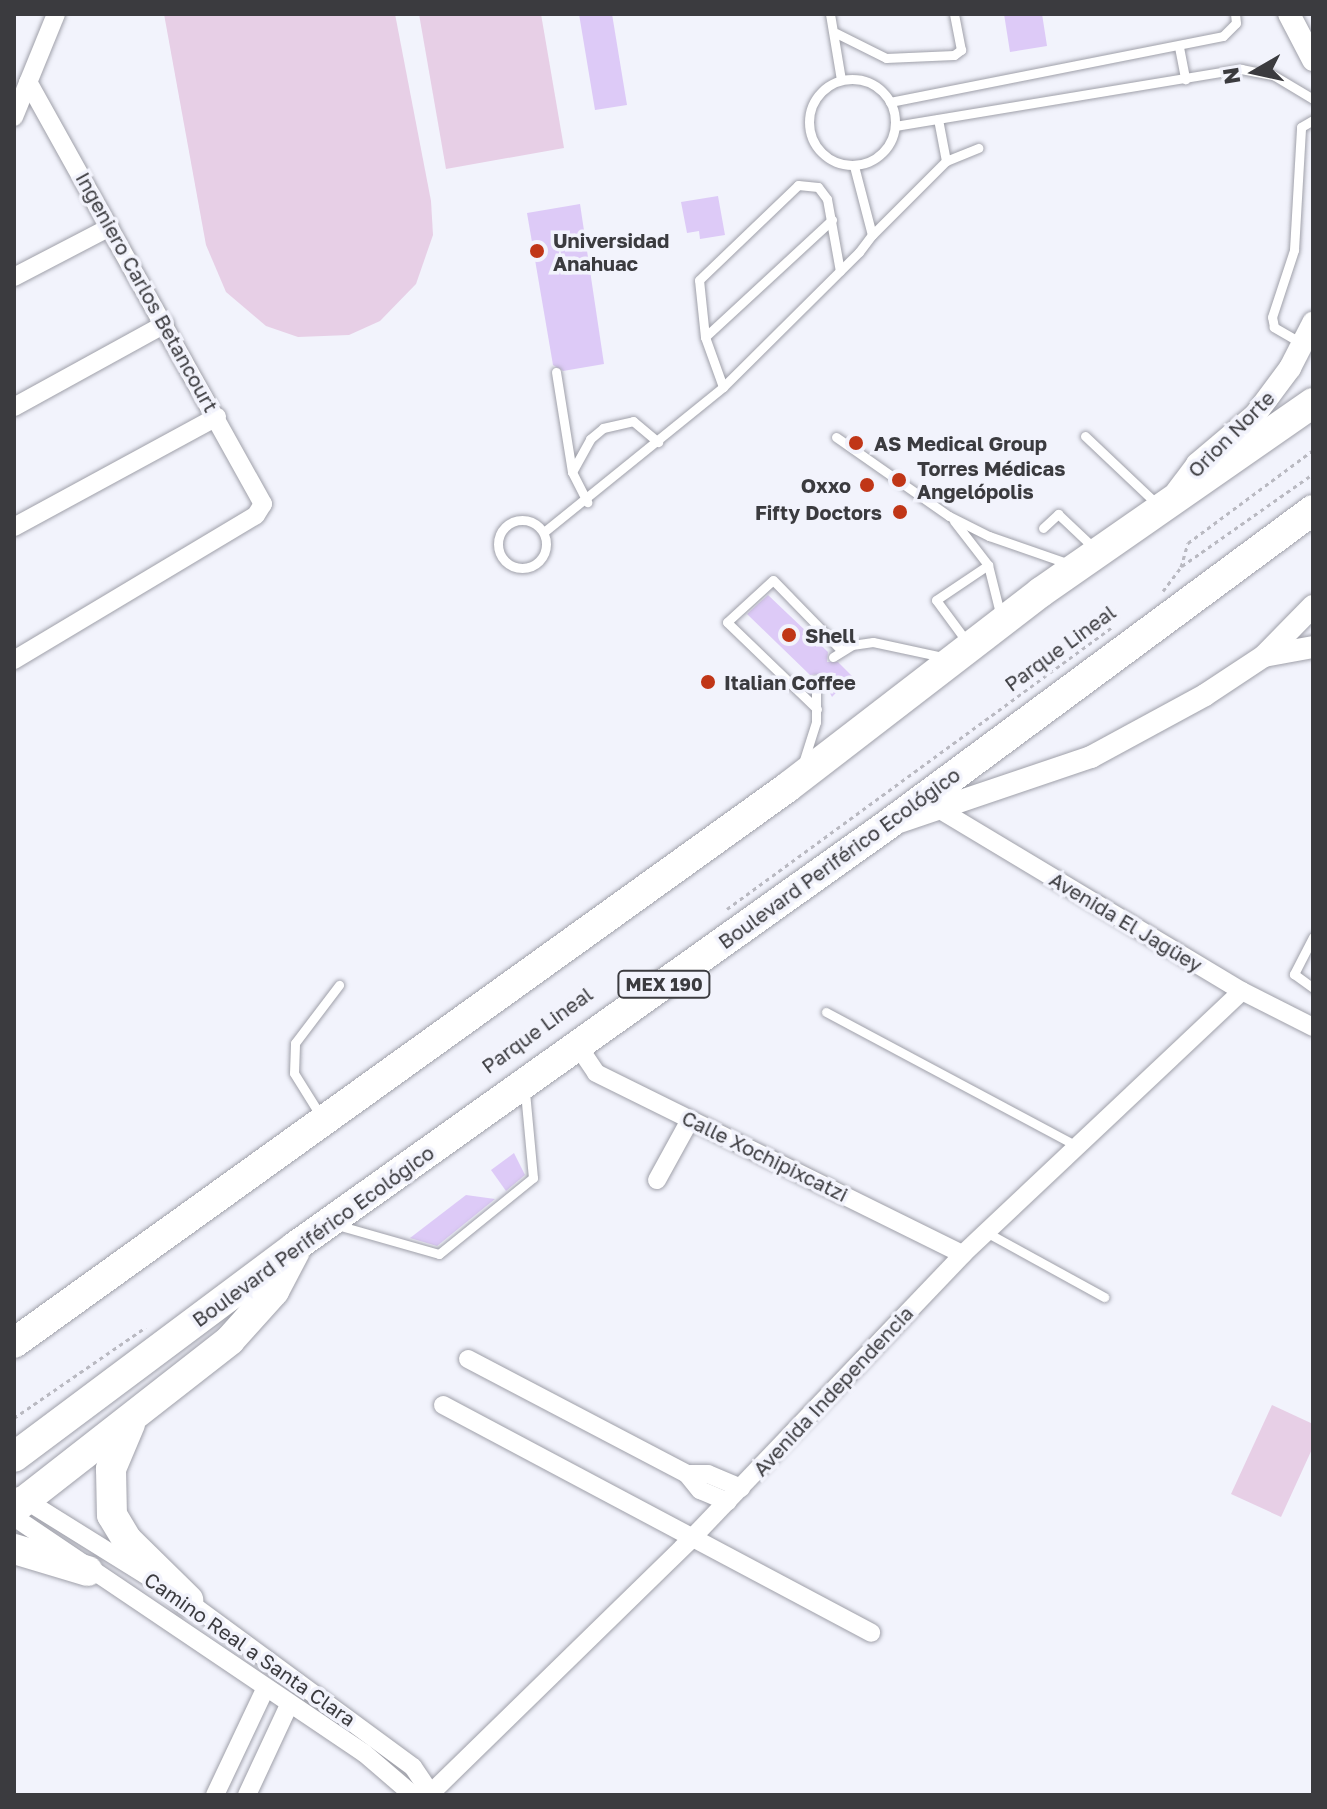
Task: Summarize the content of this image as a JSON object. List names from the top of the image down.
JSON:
{
  "streets": {
    "highway": ["Boulevard Periférico Ecológico", "MEX 190"],
    "street": [
      "Ingeniero Carlos Betancourt",
      "Orion Norte",
      "Avenida El Jagüey",
      "Calle Xochipixcatzi",
      "Avenida Independencia",
      "Camino Real a Santa Clara"
    ],
    "path": ["Parque Lineal"]
  },
  "crossings": [
    ["Boulevard Periférico Ecológico", "Calle Xochipixcatzi"],
    ["Avenida El Jagüey", "Avenida Independencia"],
    ["Calle Xochipixcatzi", "Avenida Independencia"],
    ["Avenida Independencia", "Camino Real a Santa Clara"]
  ],
  "places": [
    "Universidad Anahuac",
    "AS Medical Group",
    "Torres Médicas Angelópolis",
    "Oxxo",
    "Fifty Doctors",
    "Shell",
    "Italian Coffee"
  ],
  "north": "left"
}
